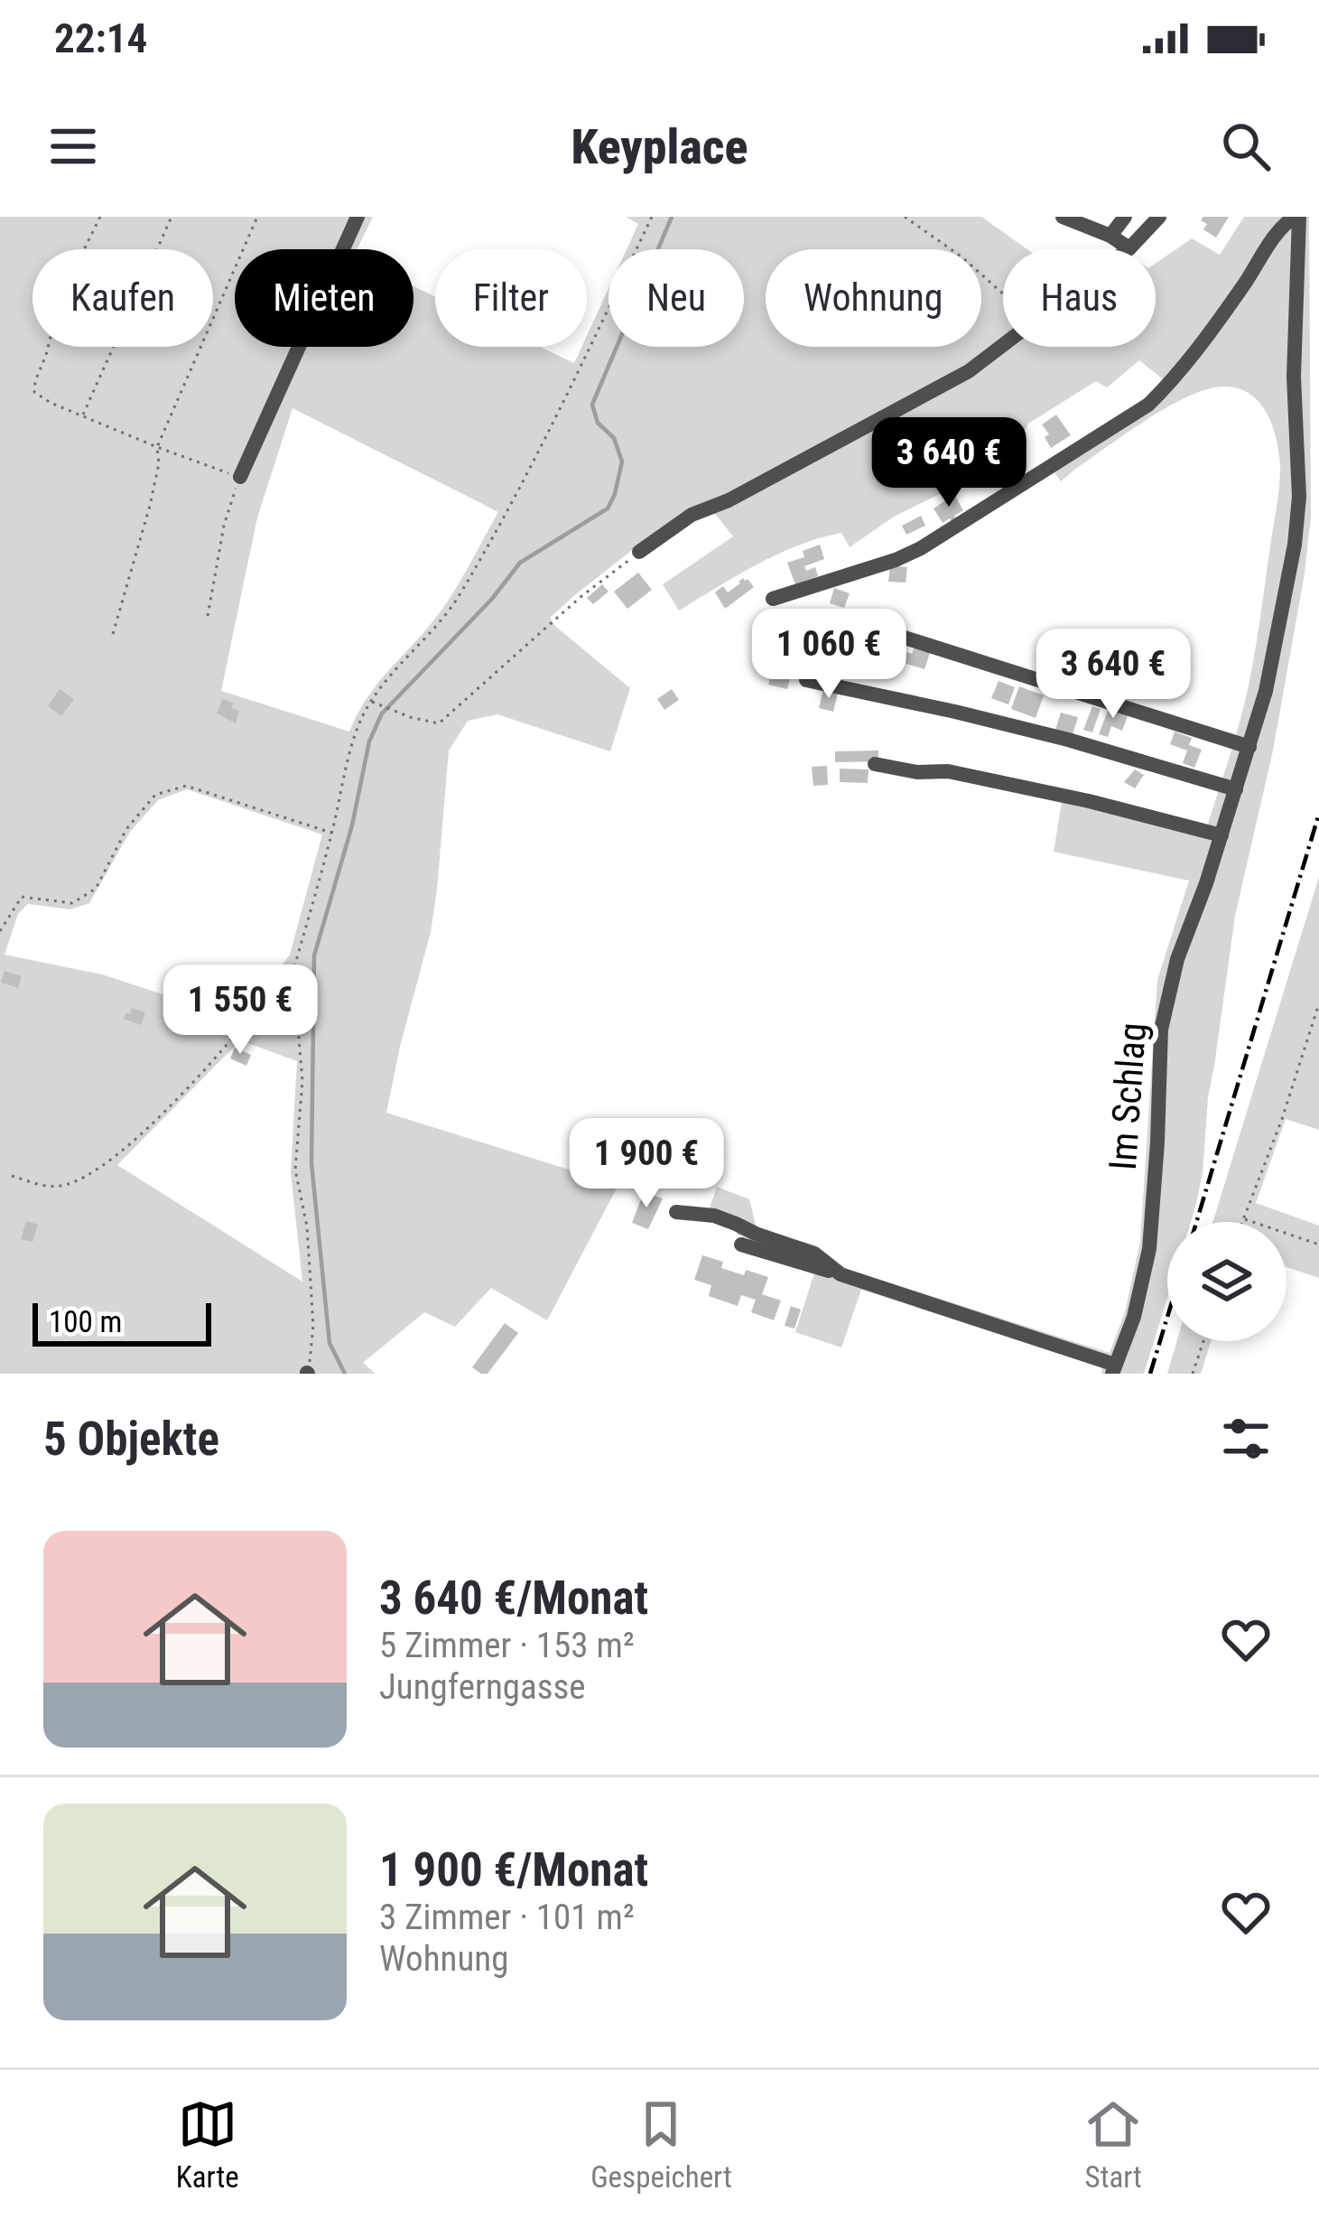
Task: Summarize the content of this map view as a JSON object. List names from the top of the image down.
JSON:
{
  "streets": {
    "street": ["Im Schlag"]
  },
  "scale_bar": "100 m",
  "page": {
    "status": "22:14",
    "header": "Keyplace",
    "chip": [
      "Kaufen",
      "Mieten",
      "Filter",
      "Neu",
      "Wohnung",
      "Haus"
    ],
    "price": [
      "3 640 €",
      "1 060 €",
      "3 640 €",
      "1 550 €",
      "1 900 €"
    ],
    "scale": "100 m",
    "heading": "5 Objekte",
    "list": [
      {
        "name": "3 640 €/Monat",
        "note": "5 Zimmer · 153 m² · Jungferngasse"
      },
      {
        "name": "1 900 €/Monat",
        "note": "3 Zimmer · 101 m² · Wohnung"
      }
    ],
    "tabs": ["Karte", "Gespeichert", "Start"]
  }
}
